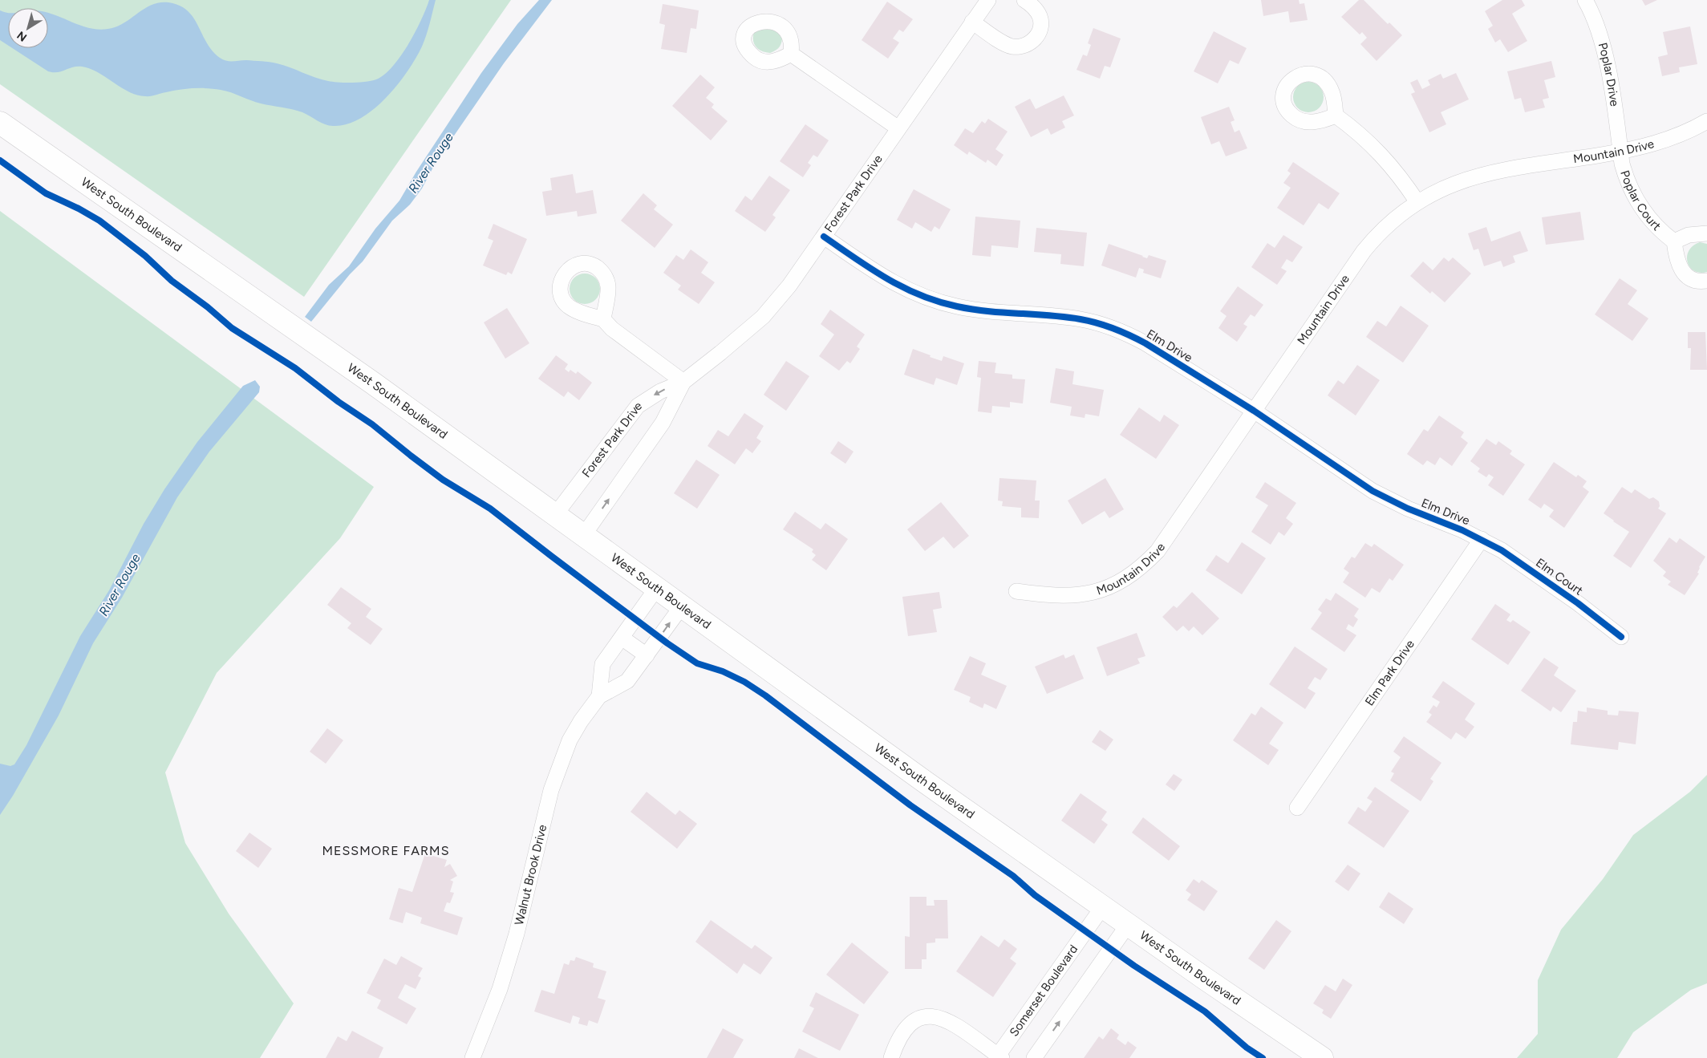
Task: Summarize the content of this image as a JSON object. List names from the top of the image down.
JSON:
{
  "streets": {
    "main road": ["West South Boulevard"],
    "street": [
      "Poplar Drive",
      "Mountain Drive",
      "Forest Park Drive",
      "Poplar Court",
      "Elm Drive",
      "Elm Court",
      "Elm Park Drive",
      "Walnut Brook Drive",
      "Somerset Boulevard"
    ]
  },
  "crossings": [
    ["Poplar Drive", "Mountain Drive"],
    ["Poplar Drive", "Poplar Court"],
    ["Mountain Drive", "Poplar Court"],
    ["Mountain Drive", "Elm Drive"],
    ["Forest Park Drive", "West South Boulevard"],
    ["Forest Park Drive", "Elm Drive"],
    ["West South Boulevard", "Walnut Brook Drive"],
    ["West South Boulevard", "Somerset Boulevard"],
    ["Elm Drive", "Elm Court"],
    ["Elm Drive", "Elm Park Drive"],
    ["Elm Court", "Elm Park Drive"]
  ],
  "districts": ["MESSMORE FARMS"],
  "water": ["River Rouge"],
  "north": "bottom left"
}
